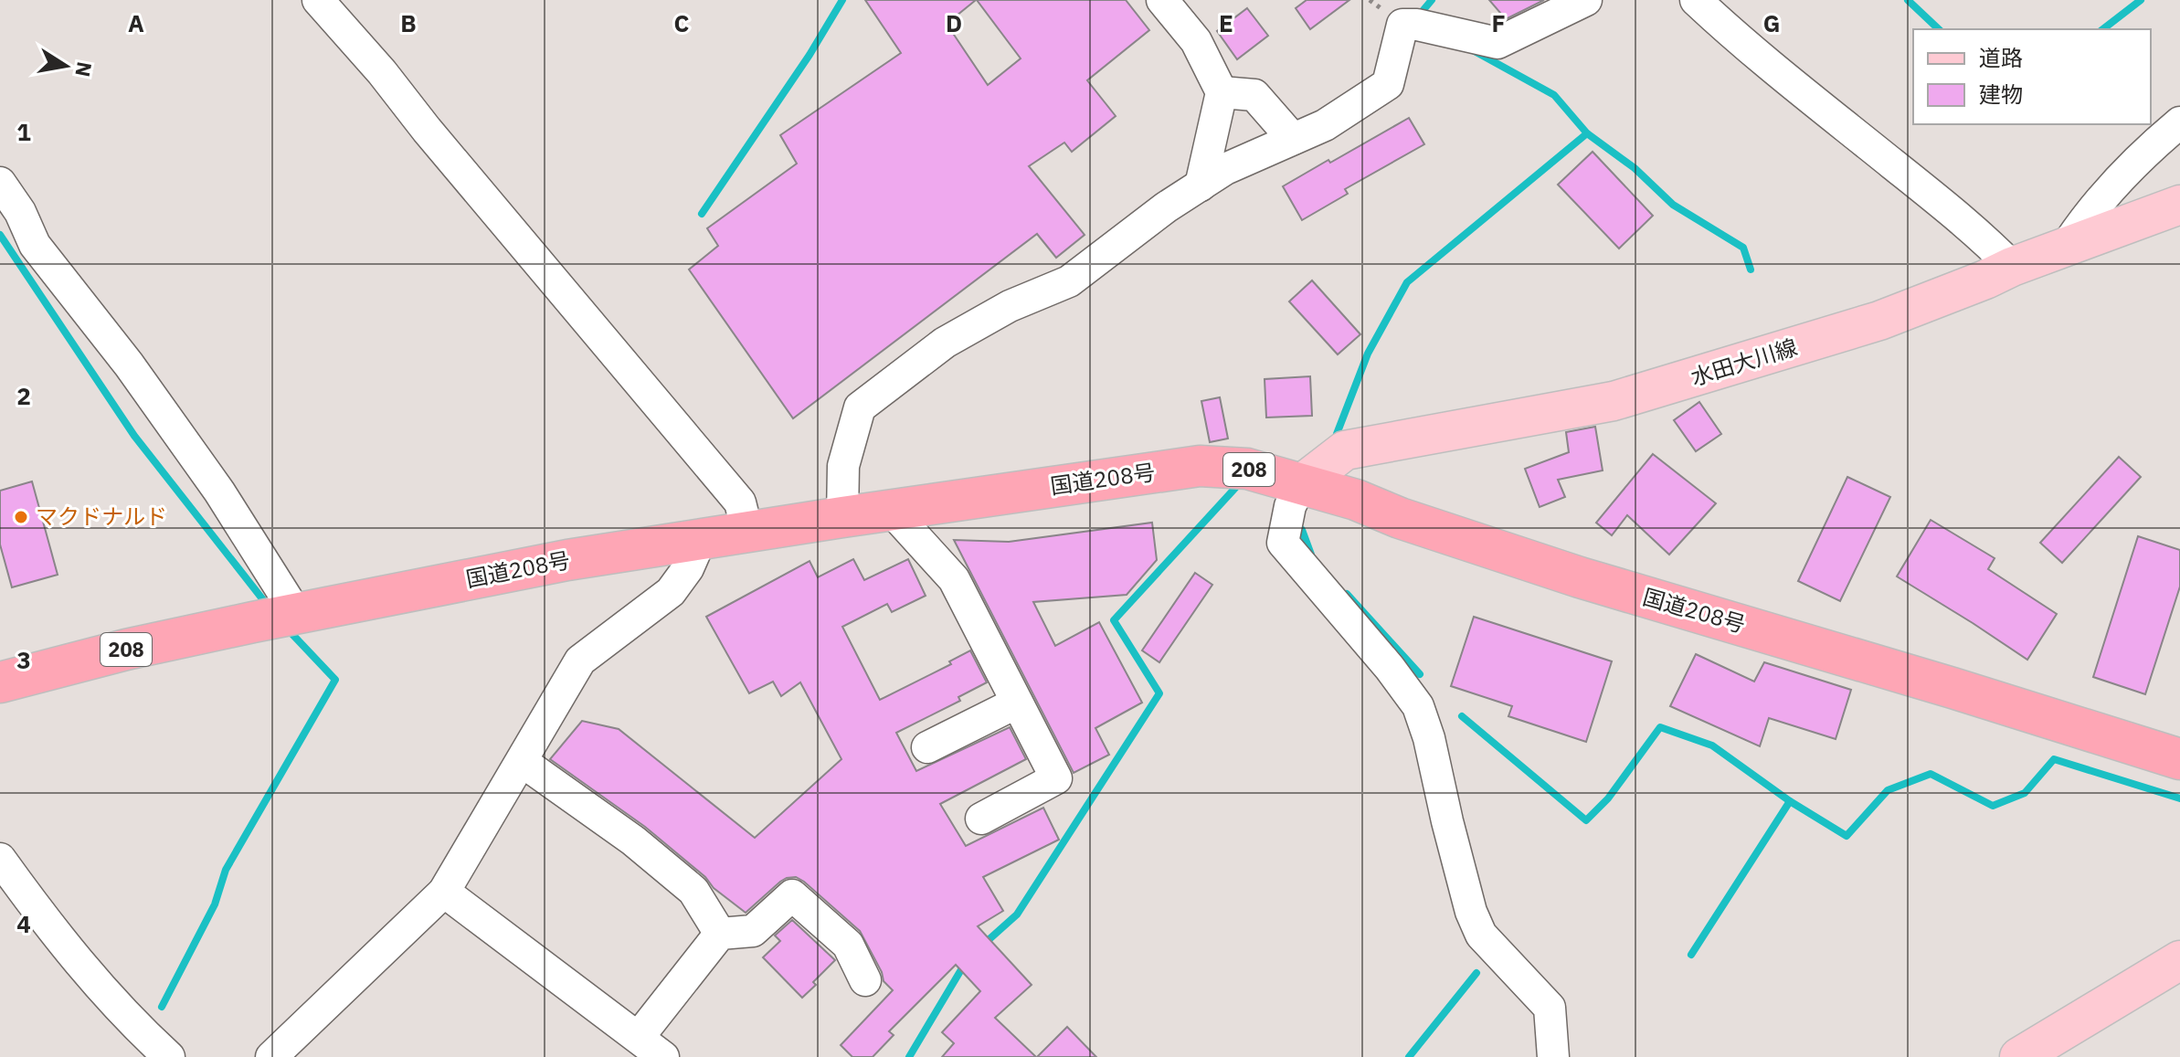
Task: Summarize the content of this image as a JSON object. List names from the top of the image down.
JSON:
{
  "streets": {
    "highway": ["208", "国道208号"],
    "main road": ["水田大川線"]
  },
  "crossings": [
    ["水田大川線", "国道208号"]
  ],
  "places": ["マクドナルド"],
  "legend": ["道路", "建物"],
  "north": "right",
  "grid": {
    "columns": [
      "A",
      "B",
      "C",
      "D",
      "E",
      "F",
      "G"
    ],
    "rows": [
      "1",
      "2",
      "3",
      "4"
    ]
  }
}
